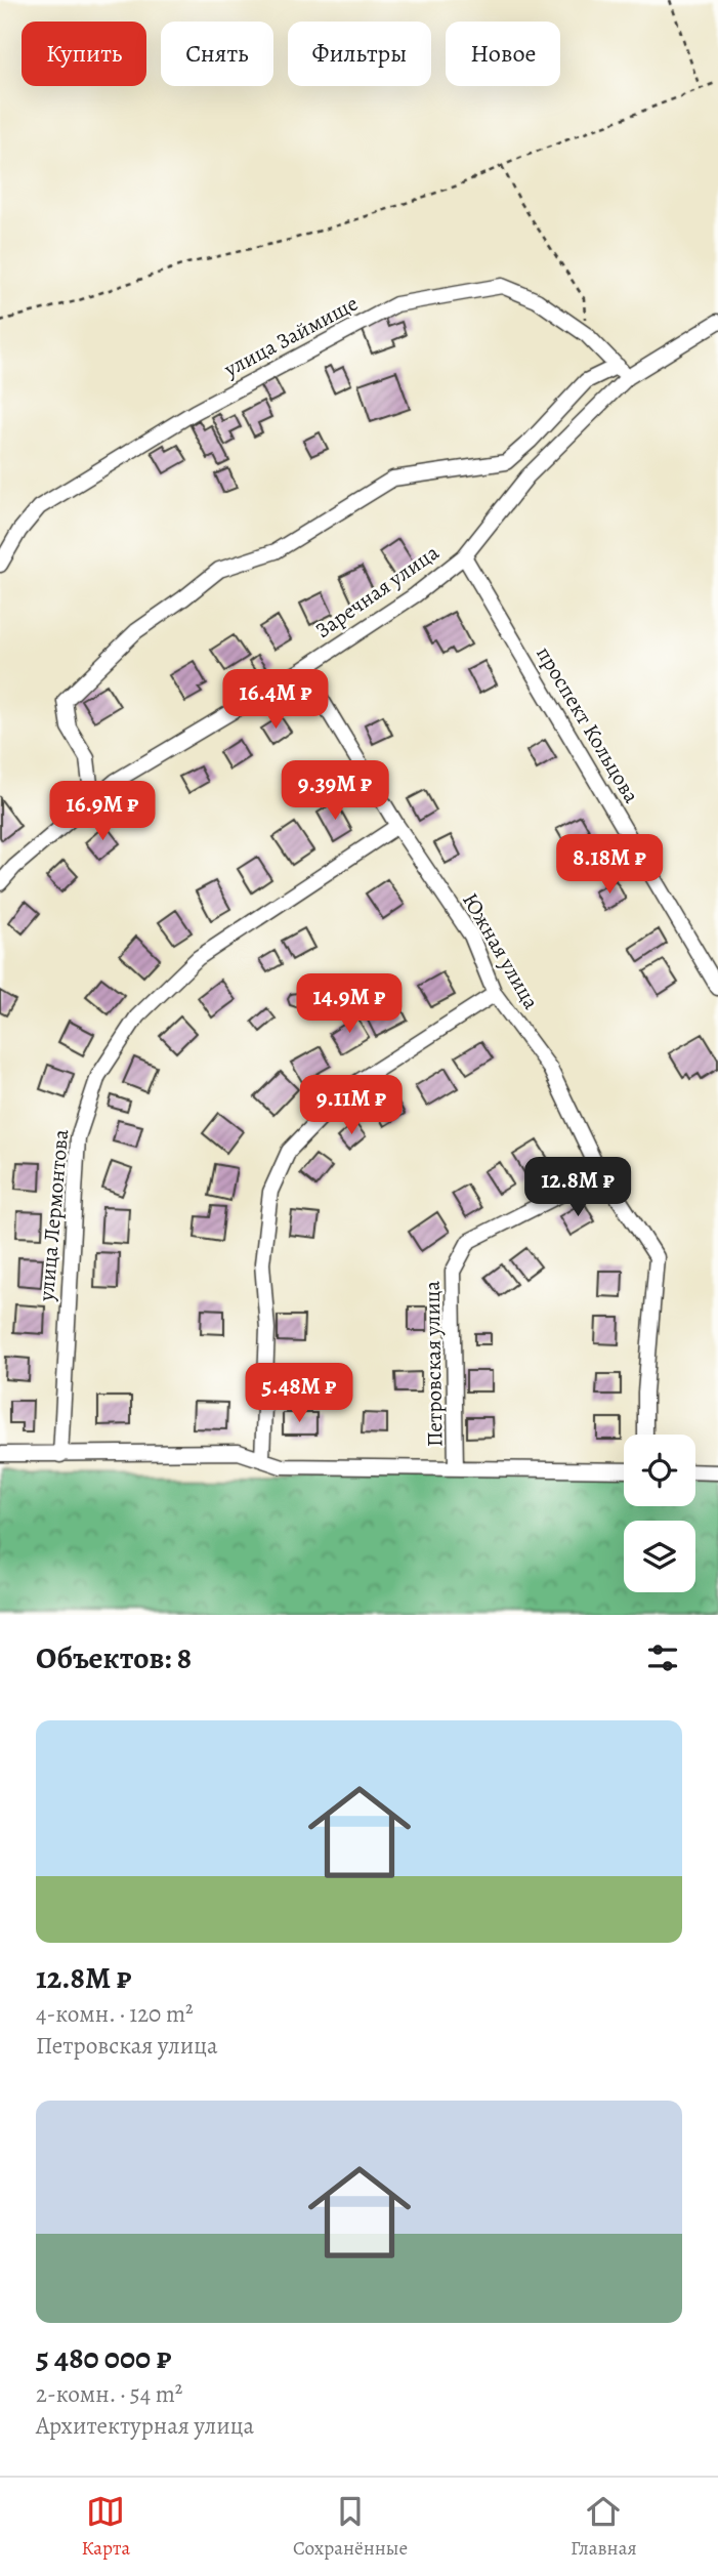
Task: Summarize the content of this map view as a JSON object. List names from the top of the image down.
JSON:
{
  "streets": {
    "street": [
      "улица Займище",
      "Заречная улица",
      "проспект Кольцова",
      "Южная улица",
      "улица Лермонтова",
      "Петровская улица"
    ]
  },
  "crossings": [
    ["улица Займище", "Заречная улица"],
    ["Заречная улица", "проспект Кольцова"],
    ["Заречная улица", "Южная улица"],
    ["Южная улица", "улица Лермонтова"],
    ["Южная улица", "Петровская улица"]
  ],
  "page": {
    "chip": [
      "Купить",
      "Снять",
      "Фильтры",
      "Новое"
    ],
    "price": [
      "16.4M ₽",
      "9.39M ₽",
      "16.9M ₽",
      "8.18M ₽",
      "14.9M ₽",
      "9.11M ₽",
      "12.8M ₽",
      "5.48M ₽"
    ],
    "heading": "Объектов: 8",
    "list": [
      {
        "name": "12.8M ₽",
        "note": "4-комн. · 120 m² · Петровская улица"
      },
      {
        "name": "5 480 000 ₽",
        "note": "2-комн. · 54 m² · Архитектурная улица"
      }
    ],
    "tabs": ["Карта", "Сохранённые", "Главная"]
  }
}
